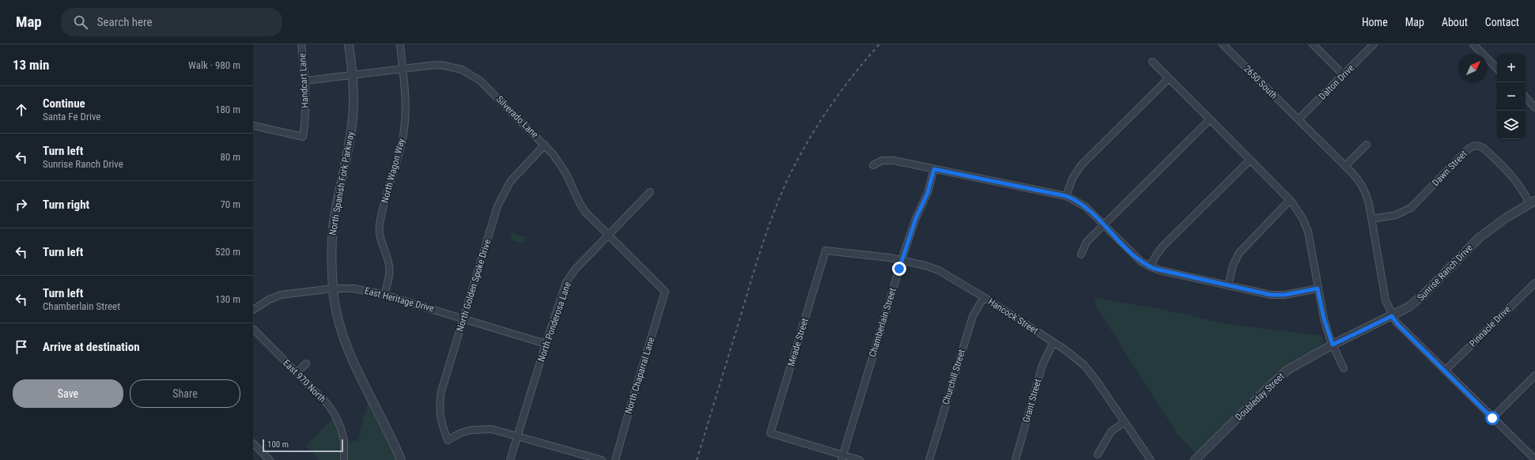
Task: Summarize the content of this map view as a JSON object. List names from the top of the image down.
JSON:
{
  "streets": {
    "street": [
      "Handcart Lane",
      "2650 South",
      "Dalton Drive",
      "Silverado Lane",
      "Dawn Street",
      "North Wagon Way",
      "North Spanish Fork Parkway",
      "Sunrise Ranch Drive",
      "North Golden Spoke Drive",
      "East Heritage Drive",
      "Hancock Street",
      "North Ponderosa Lane",
      "Chamberlain Street",
      "Pinnacle Drive",
      "Meade Street",
      "North Chaparral Lane",
      "Churchill Street",
      "East 970 North",
      "Doubleday Street",
      "Grant Street"
    ]
  },
  "crossings": [
    ["Handcart Lane", "Silverado Lane"],
    ["2650 South", "Dalton Drive"],
    ["2650 South", "Dawn Street"],
    ["2650 South", "Sunrise Ranch Drive"],
    ["2650 South", "Pinnacle Drive"],
    ["Silverado Lane", "North Wagon Way"],
    ["Silverado Lane", "North Spanish Fork Parkway"],
    ["Silverado Lane", "North Golden Spoke Drive"],
    ["Silverado Lane", "North Ponderosa Lane"],
    ["Silverado Lane", "North Chaparral Lane"],
    ["Dawn Street", "Sunrise Ranch Drive"],
    ["North Wagon Way", "East Heritage Drive"],
    ["North Spanish Fork Parkway", "East Heritage Drive"],
    ["Sunrise Ranch Drive", "Doubleday Street"],
    ["North Golden Spoke Drive", "East Heritage Drive"],
    ["North Golden Spoke Drive", "North Ponderosa Lane"],
    ["East Heritage Drive", "North Ponderosa Lane"],
    ["Hancock Street", "Chamberlain Street"],
    ["Hancock Street", "Meade Street"],
    ["Hancock Street", "Churchill Street"],
    ["Hancock Street", "Grant Street"],
    ["Chamberlain Street", "Meade Street"]
  ],
  "scale_bar": "100 m",
  "north": "top right",
  "page": {
    "header": "Map",
    "search": "Search here",
    "nav": [
      "Home",
      "Map",
      "About",
      "Contact"
    ],
    "heading": ["13 min", "Walk · 980 m"],
    "map_buttons": ["+", "−"],
    "list": [
      ["Continue", "Santa Fe Drive", "180 m"],
      ["Turn left", "Sunrise Ranch Drive", "80 m"],
      ["Turn right", "70 m"],
      ["Turn left", "520 m"],
      ["Turn left", "Chamberlain Street", "130 m"],
      "Arrive at destination"
    ],
    "buttons": ["Save", "Share"],
    "scale": "100 m"
  }
}
